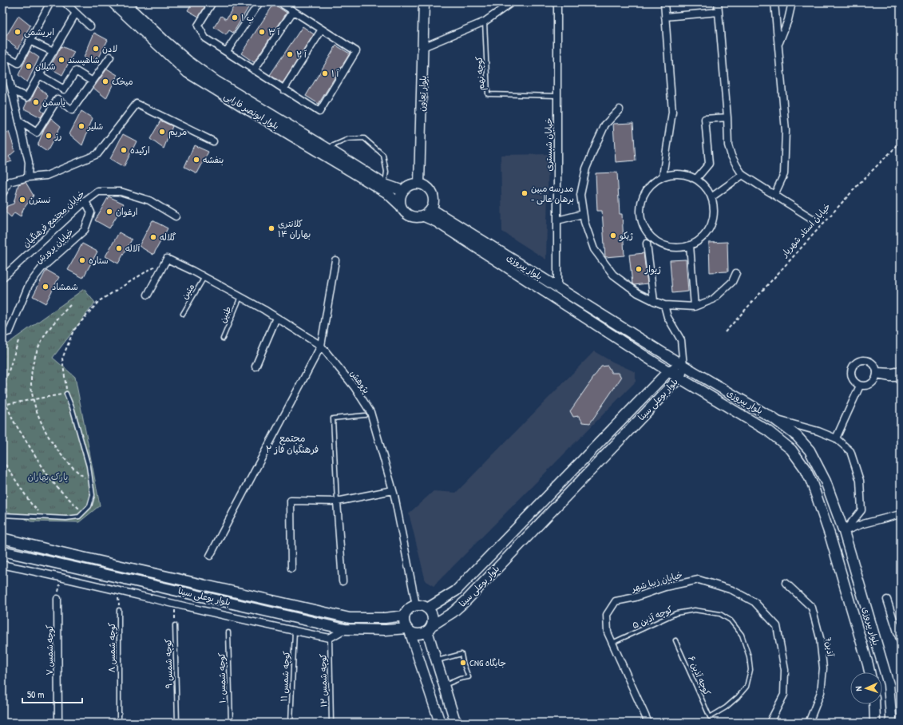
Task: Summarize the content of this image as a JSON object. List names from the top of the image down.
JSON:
{
  "streets": {
    "street": [
      "بلوار تعاون",
      "بلوار ابونصر فارابی",
      "خیابان شبستری",
      "خیابان مجتمع فرهنگیان",
      "خیابان پرورش",
      "بلوار پیروزی",
      "پژوهش",
      "بلوار بوعلی سینا",
      "خیابان زیبا شهر",
      "آذین7",
      "کوچه شمس ۷"
    ],
    "lane": [
      "کوچه نهم",
      "متین",
      "طنین",
      "کوچه آذین ۵",
      "کوچه شمس ۸",
      "کوچه شمس ۹",
      "کوچه آذین ۶",
      "کوچه شمس ۱۱",
      "کوچه شمس ۱۰",
      "کوچه شمس ۱۲"
    ],
    "path": ["خیابان استاد شهریار"]
  },
  "crossings": [
    ["کوچه نهم", "خیابان شبستری"],
    ["بلوار تعاون", "بلوار ابونصر فارابی"],
    ["بلوار تعاون", "بلوار پیروزی"],
    ["بلوار ابونصر فارابی", "بلوار پیروزی"],
    ["خیابان شبستری", "بلوار پیروزی"],
    ["خیابان مجتمع فرهنگیان", "خیابان پرورش"],
    ["بلوار پیروزی", "بلوار بوعلی سینا"],
    ["متین", "پژوهش"],
    ["طنین", "پژوهش"],
    ["پژوهش", "بلوار بوعلی سینا"],
    ["خیابان زیبا شهر", "کوچه آذین ۵"],
    ["کوچه آذین ۵", "کوچه آذین ۶"]
  ],
  "districts": ["مجتمع فرهنگیان فاز ۲"],
  "parks": ["پارک بهاران"],
  "places": [
    "ب ۱",
    "ابریشمی",
    "آ ۳",
    "لادن",
    "آ ۲",
    "شاهپسند",
    "شیلان",
    "آ ۱",
    "میخک",
    "یاسمن",
    "شلیر",
    "مریم",
    "رز",
    "ارکیده",
    "بنفشه",
    "مدرسه مبین - برهان عالی",
    "نسترن",
    "ارغوان",
    "کلانتری ۱۴ بهاران",
    "ژیکو",
    "گلاله",
    "آلاله",
    "ستاره",
    "ژیوار",
    "شمشاد",
    "CNG جایگاه"
  ],
  "scale_bar": "50 m",
  "north": "left"
}
